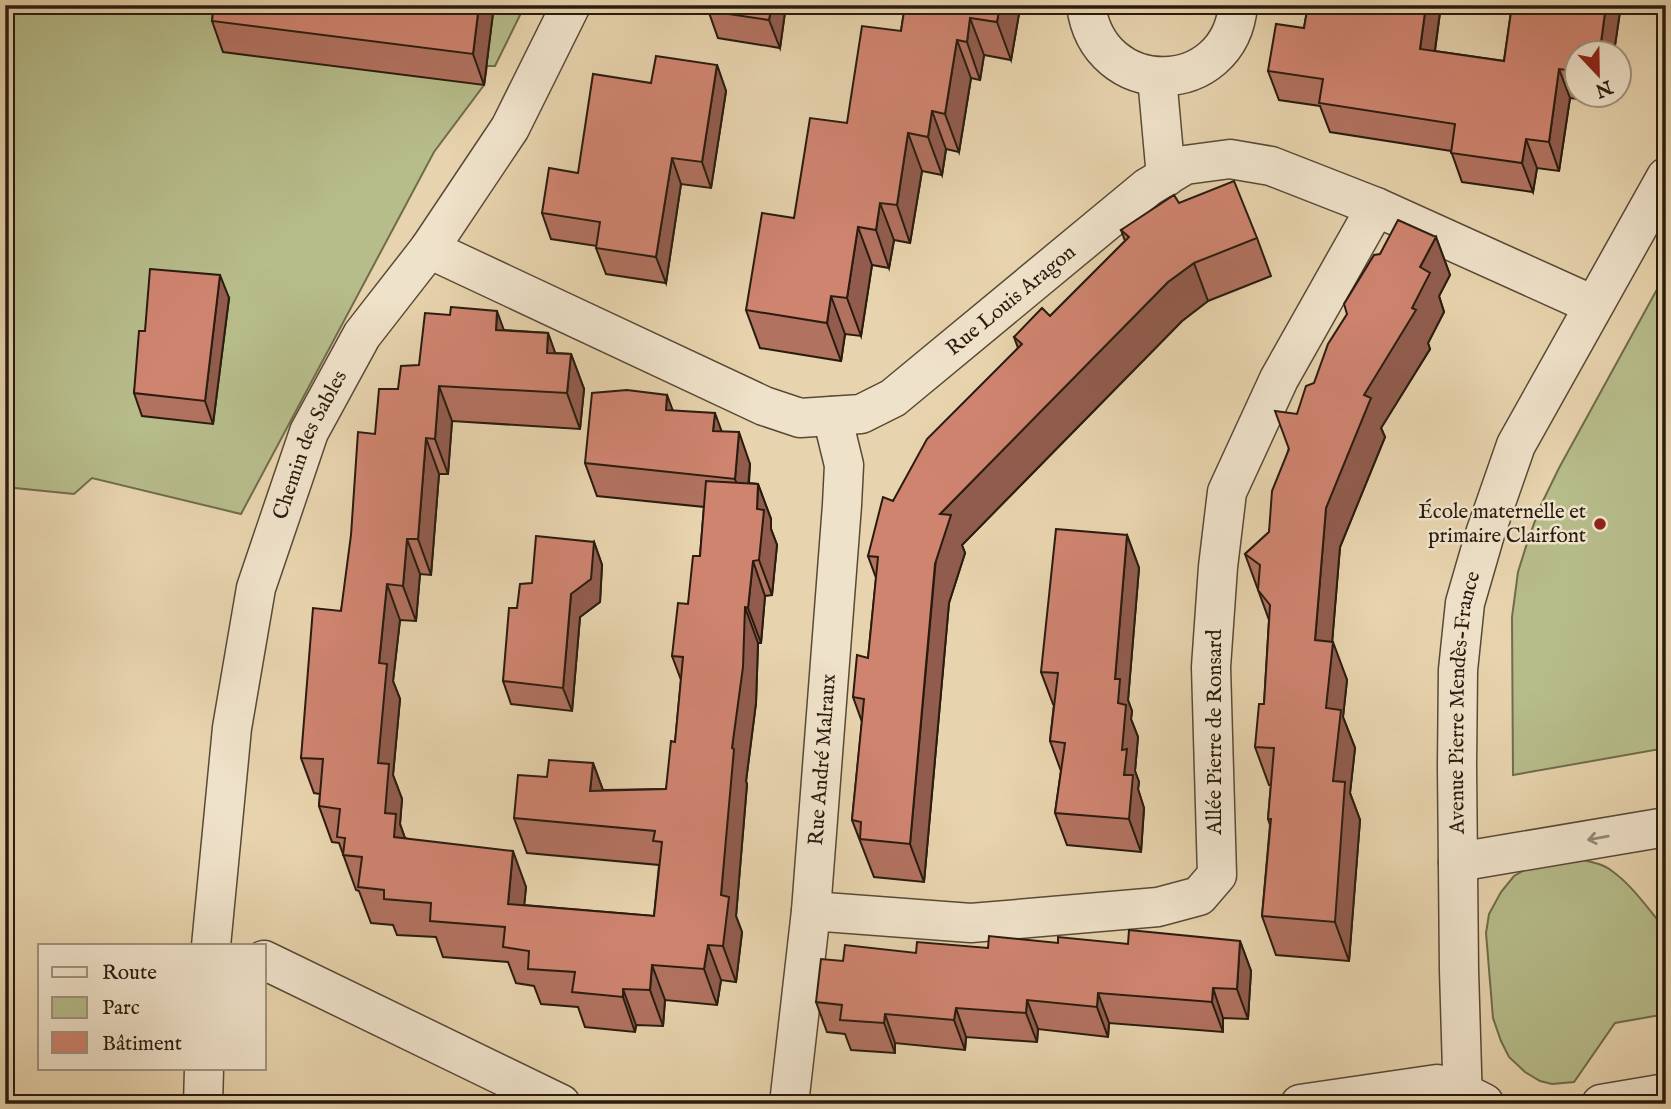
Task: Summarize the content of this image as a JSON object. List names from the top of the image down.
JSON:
{
  "streets": {
    "street": [
      "Rue Louis Aragon",
      "Chemin des Sables",
      "Avenue Pierre Mendès-France",
      "Allée Pierre de Ronsard",
      "Rue André Malraux"
    ]
  },
  "crossings": [
    ["Rue Louis Aragon", "Chemin des Sables"],
    ["Rue Louis Aragon", "Avenue Pierre Mendès-France"],
    ["Rue Louis Aragon", "Allée Pierre de Ronsard"],
    ["Rue Louis Aragon", "Rue André Malraux"],
    ["Allée Pierre de Ronsard", "Rue André Malraux"]
  ],
  "places": ["École maternelle et primaire Clairfont"],
  "legend": ["Route", "Parc", "Bâtiment"],
  "north": "bottom"
}
